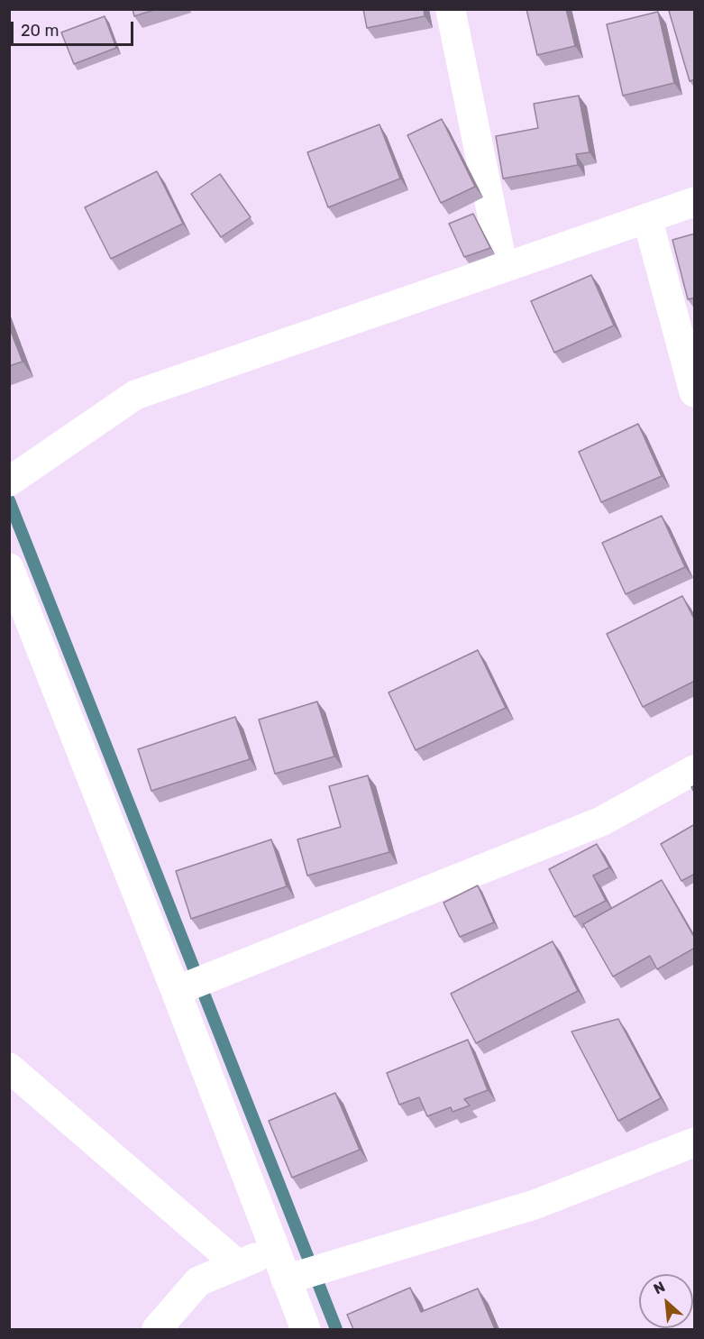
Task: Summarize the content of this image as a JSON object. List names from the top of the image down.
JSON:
{
  "scale_bar": "20 m",
  "north": "top left"
}
